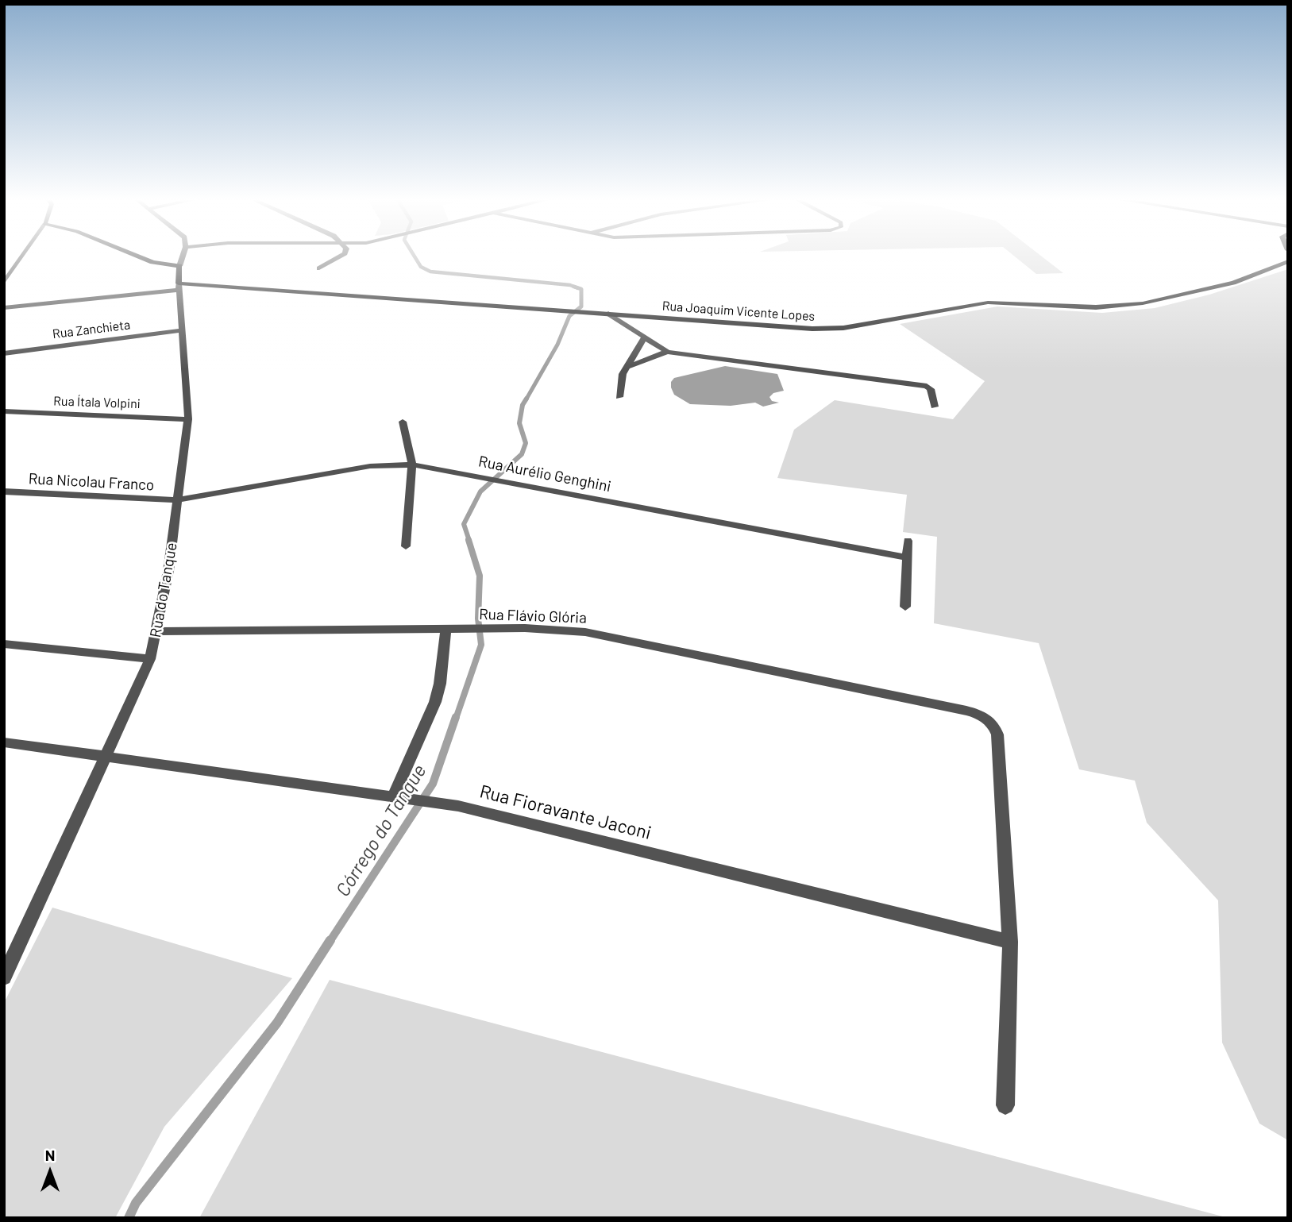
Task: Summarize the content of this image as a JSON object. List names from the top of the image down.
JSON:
{
  "streets": {
    "street": [
      "Rua Joaquim Vicente Lopes",
      "Rua Zanchieta",
      "Rua Ítala Volpini",
      "Rua Aurélio Genghini",
      "Rua Nicolau Franco",
      "Rua do Tanque",
      "Rua Flávio Glória",
      "Rua Fioravante Jaconi"
    ]
  },
  "crossings": [
    ["Rua Joaquim Vicente Lopes", "Rua do Tanque"],
    ["Rua Zanchieta", "Rua do Tanque"],
    ["Rua Ítala Volpini", "Rua do Tanque"],
    ["Rua Aurélio Genghini", "Rua Nicolau Franco"],
    ["Rua Aurélio Genghini", "Rua do Tanque"],
    ["Rua Nicolau Franco", "Rua do Tanque"],
    ["Rua do Tanque", "Rua Flávio Glória"],
    ["Rua do Tanque", "Rua Fioravante Jaconi"],
    ["Rua Flávio Glória", "Rua Fioravante Jaconi"]
  ],
  "water": ["Córrego do Tanque"],
  "north": "top"
}
